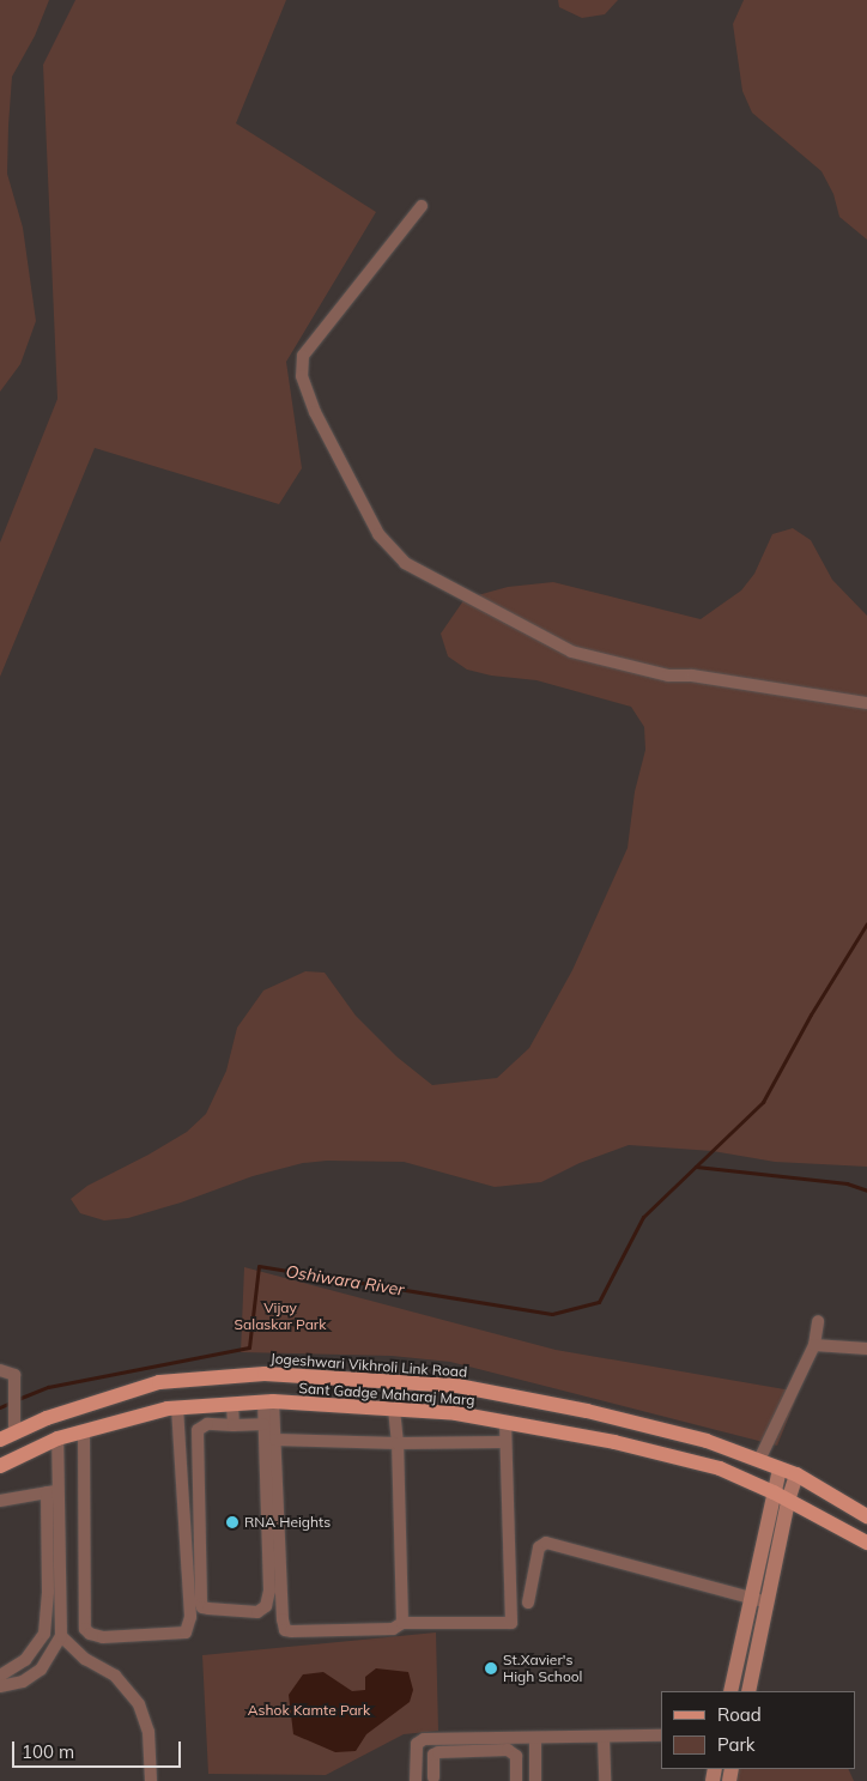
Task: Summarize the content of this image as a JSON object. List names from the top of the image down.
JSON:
{
  "streets": {
    "main road": ["Jogeshwari Vikhroli Link Road", "Sant Gadge Maharaj Marg"]
  },
  "water": ["Oshiwara River"],
  "parks": ["Vijay Salaskar Park", "Ashok Kamte Park"],
  "places": ["RNA Heights", "St.Xavier's High School"],
  "legend": ["Road", "Park"],
  "scale_bar": "100 m"
}
